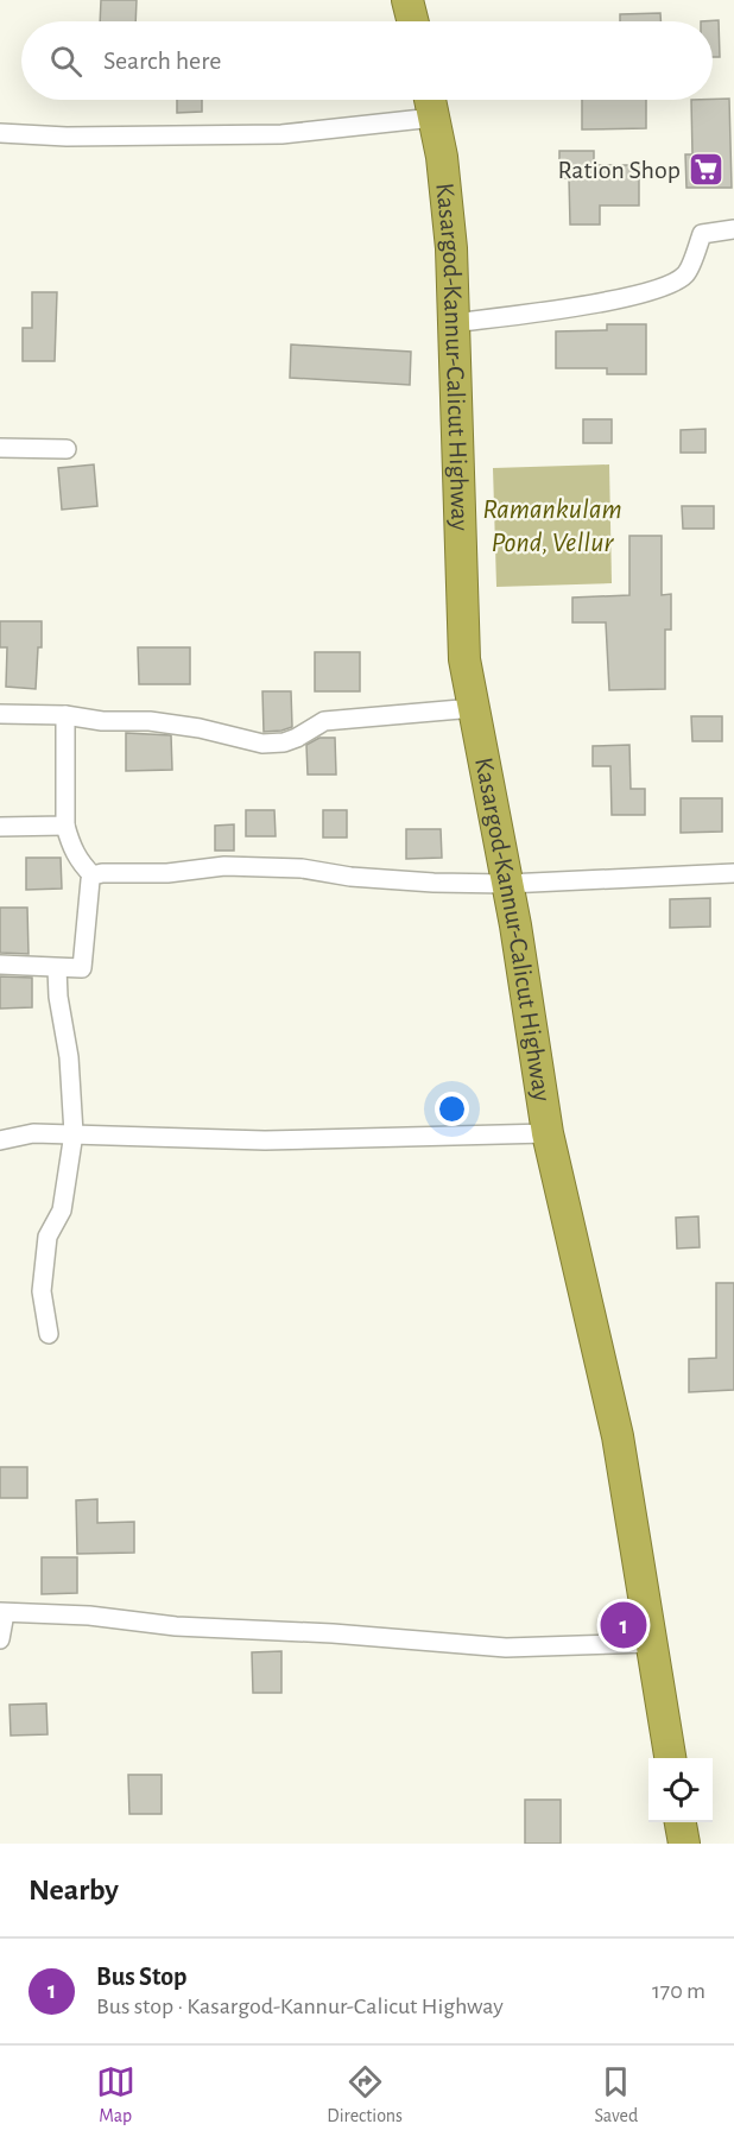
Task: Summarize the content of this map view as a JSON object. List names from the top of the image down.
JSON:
{
  "streets": {
    "highway": ["Kasargod-Kannur-Calicut Highway"]
  },
  "water": ["Ramankulam Pond, Vellur"],
  "places": {
    "supermarket": ["Ration Shop"]
  },
  "page": {
    "search": "Search here",
    "pins": "1",
    "heading": "Nearby",
    "list": [
      {
        "mark": "1",
        "name": "Bus Stop",
        "note": "Bus stop · Kasargod-Kannur-Calicut Highway",
        "value": "170 m"
      }
    ],
    "nav": ["Map", "Directions", "Saved"]
  }
}
